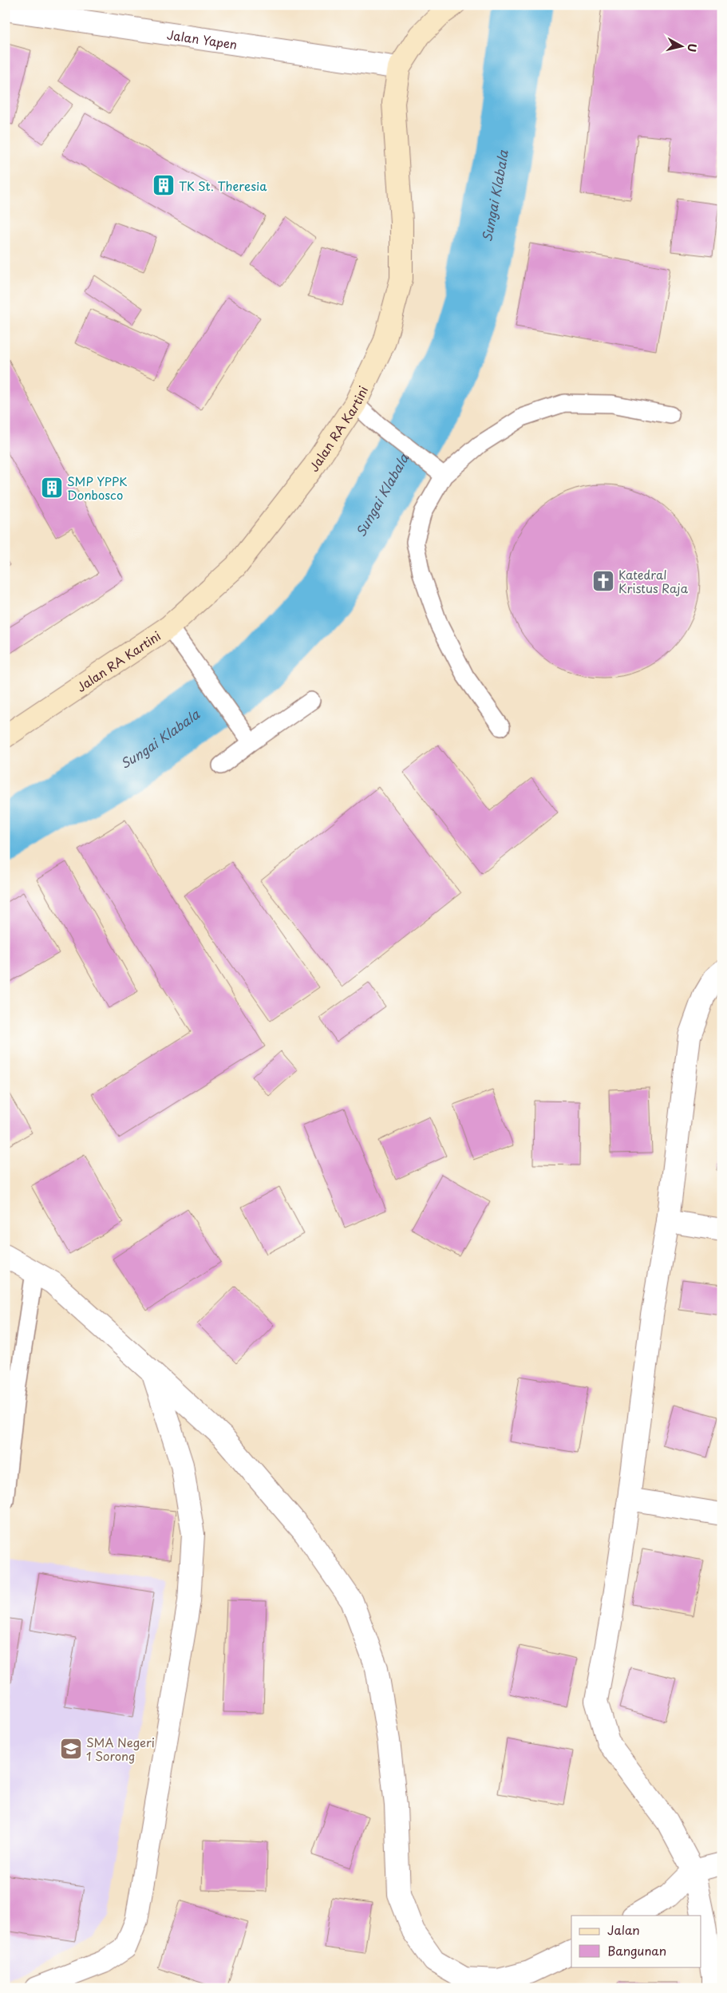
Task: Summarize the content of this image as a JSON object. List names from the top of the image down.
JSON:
{
  "streets": {
    "street": ["Jalan Yapen", "Jalan RA Kartini"]
  },
  "crossings": [
    ["Jalan Yapen", "Jalan RA Kartini"]
  ],
  "water": ["Sungai Klabala"],
  "places": {
    "building": ["TK St. Theresia", "SMP YPPK Donbosco"],
    "church": ["Katedral Kristus Raja"],
    "school or university": ["SMA Negeri 1 Sorong"]
  },
  "legend": ["Jalan", "Bangunan"],
  "north": "right"
}
